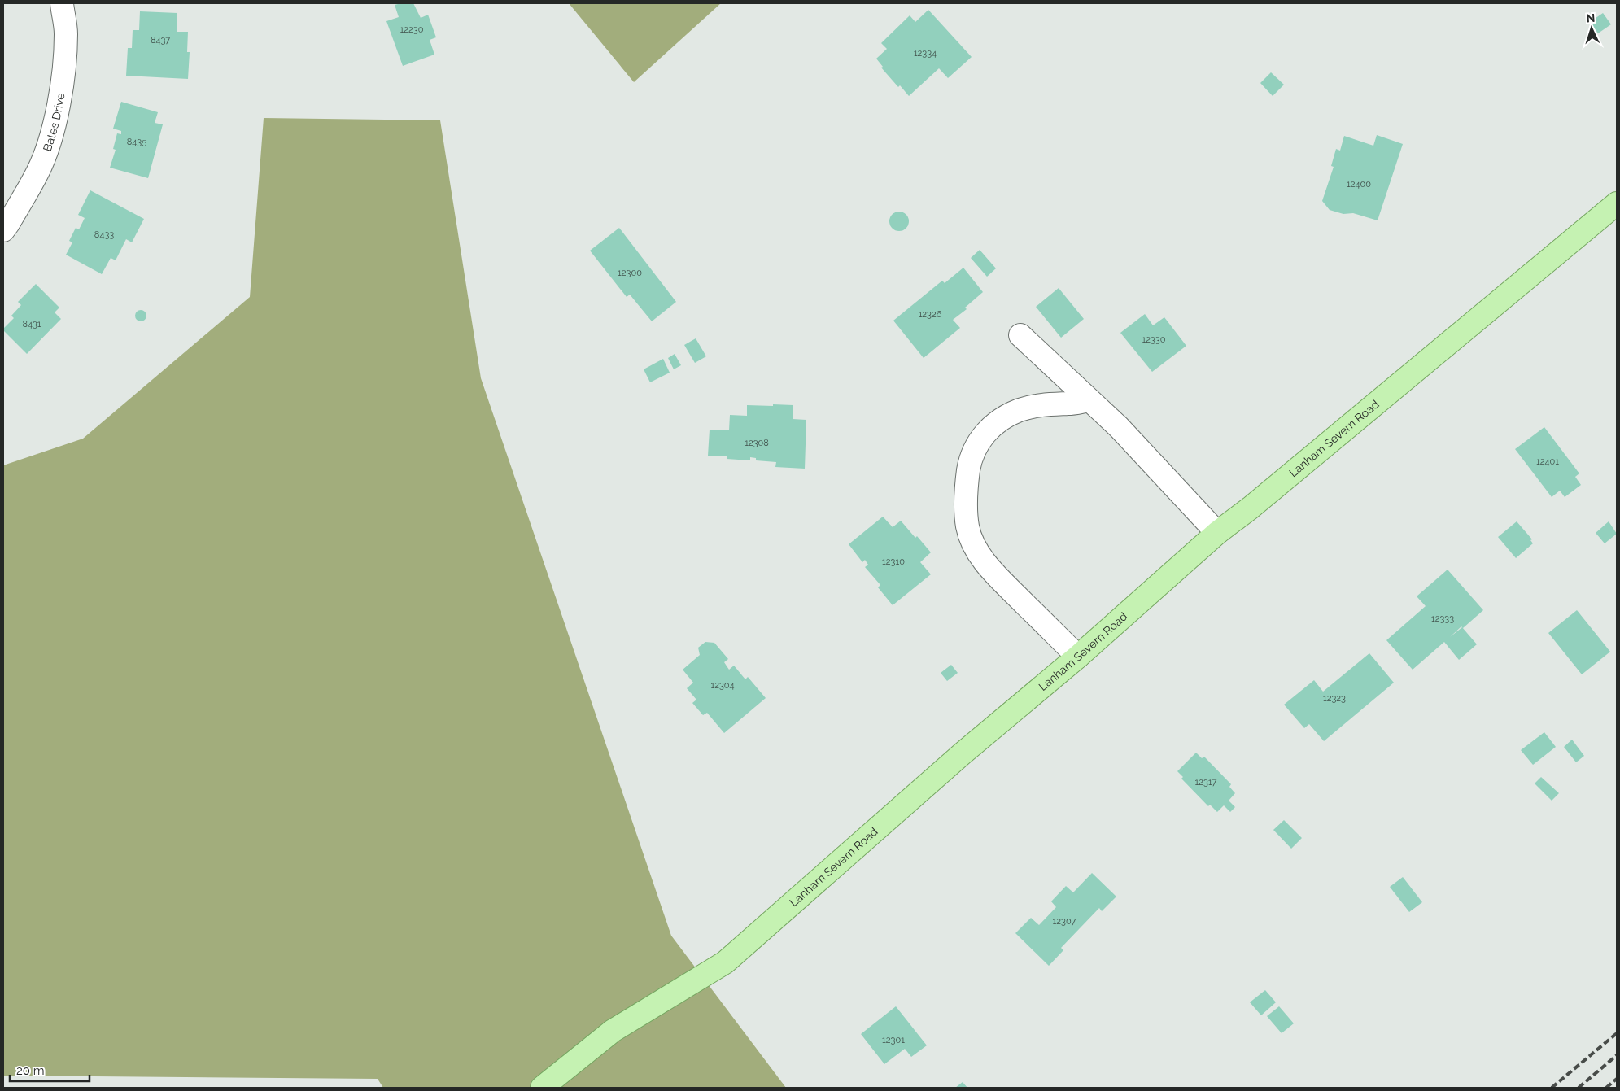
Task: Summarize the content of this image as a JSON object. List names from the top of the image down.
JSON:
{
  "streets": {
    "main road": ["Lanham Severn Road"],
    "street": ["Bates Drive"]
  },
  "house_numbers": [
    "12230",
    "8437",
    "12334",
    "8435",
    "12400",
    "8433",
    "12300",
    "12326",
    "8431",
    "12330",
    "12308",
    "12401",
    "12310",
    "12333",
    "12304",
    "12323",
    "12317",
    "12307",
    "12301"
  ],
  "scale_bar": "20 m",
  "north": "top"
}
